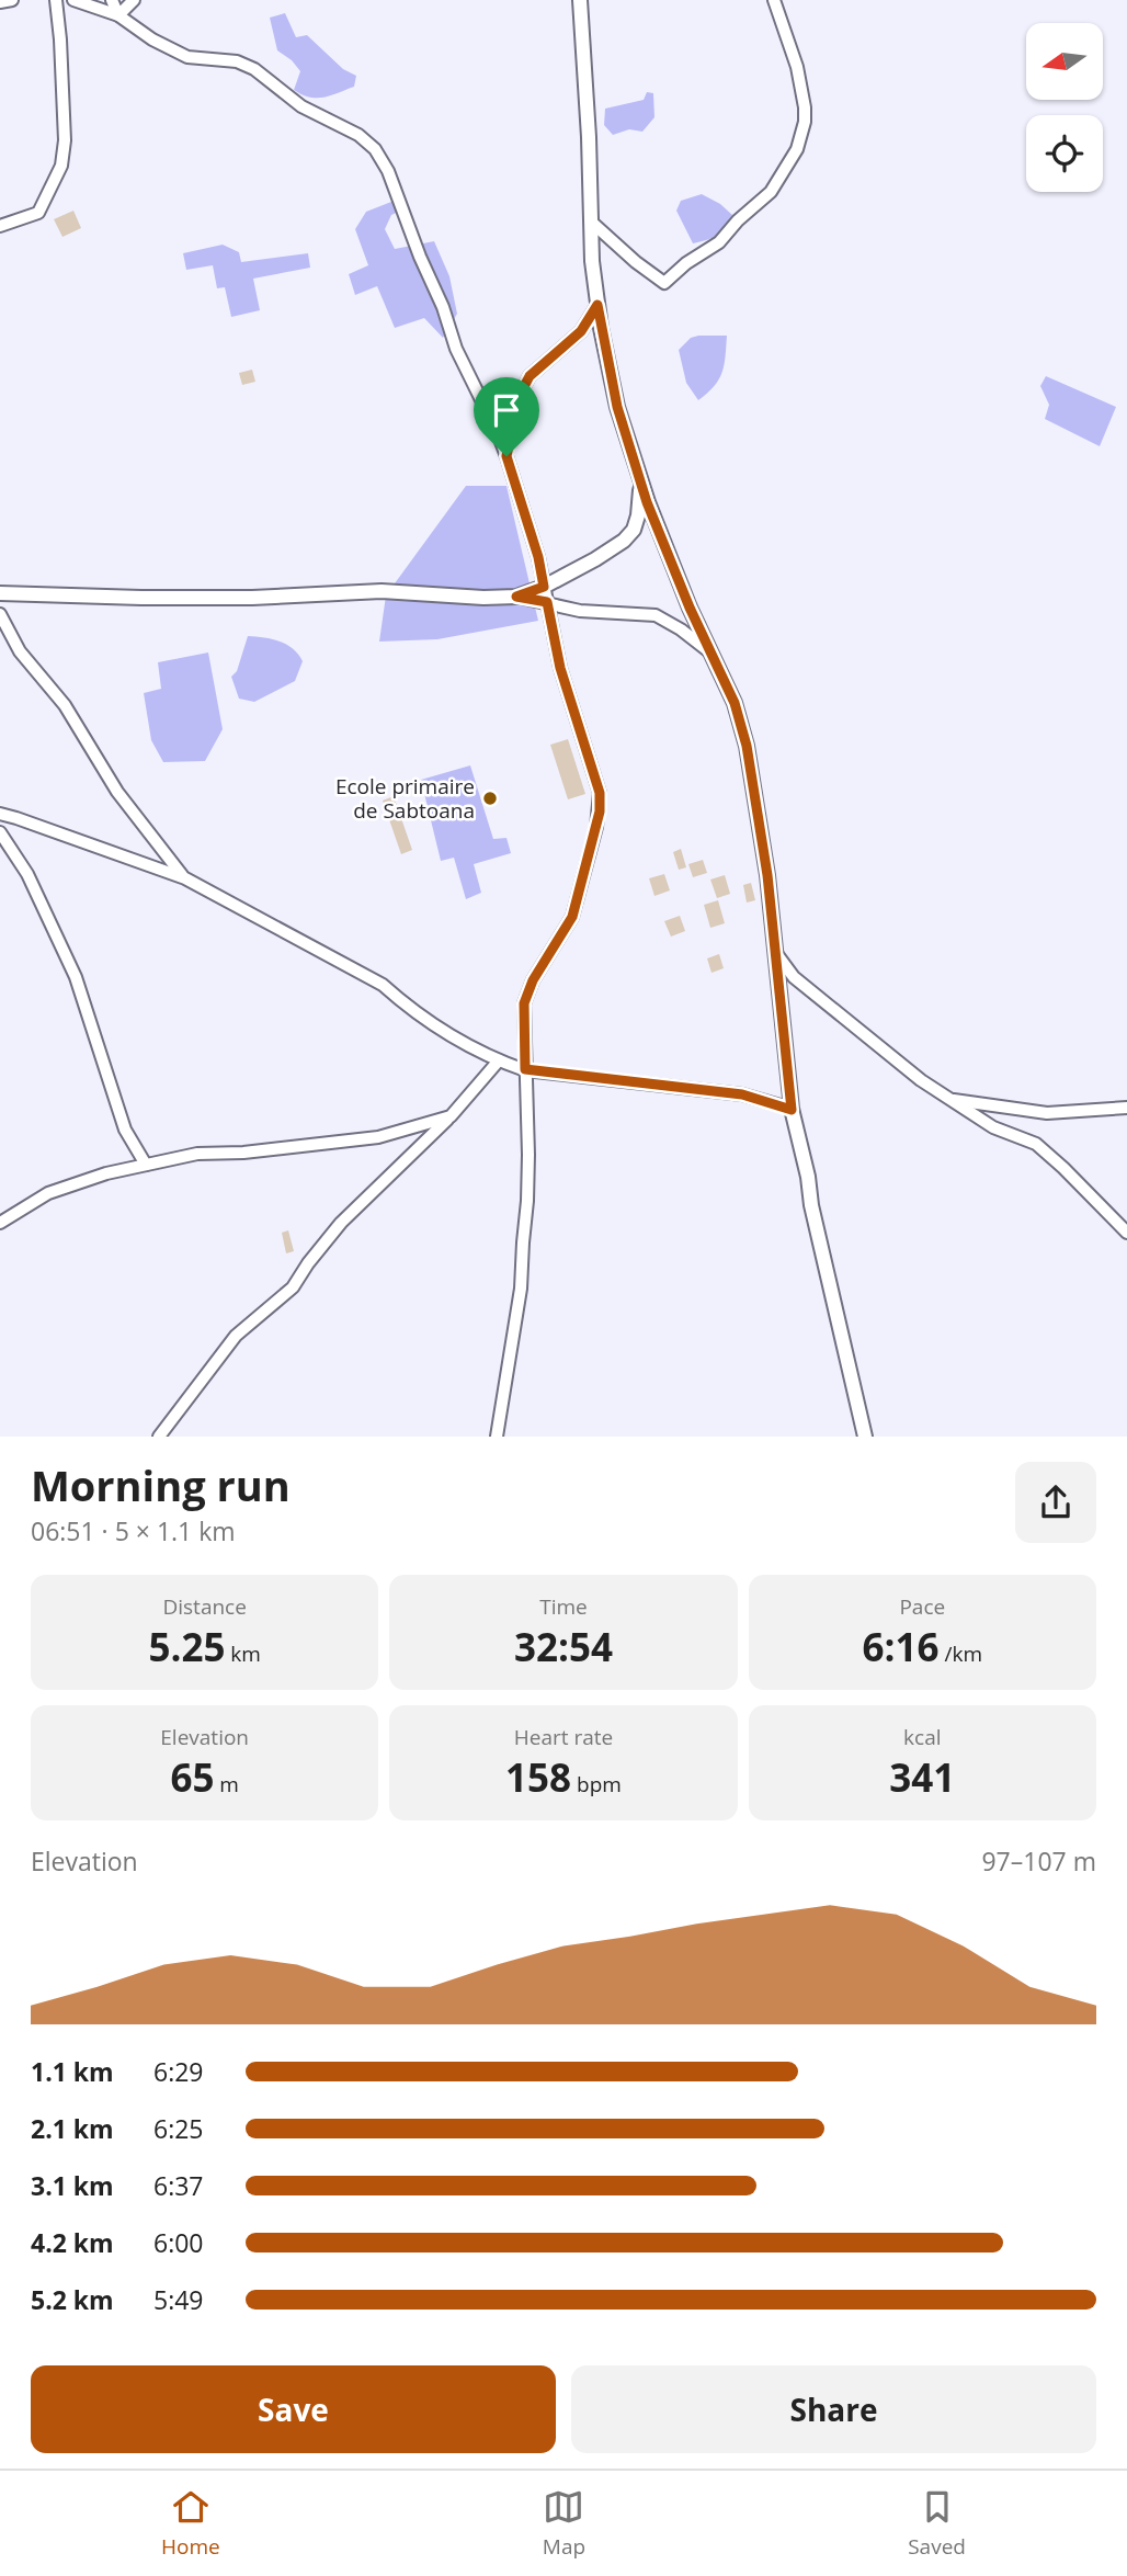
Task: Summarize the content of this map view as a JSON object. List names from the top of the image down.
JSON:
{
  "places": ["Ecole primaire de Sabtoana"],
  "north": "left",
  "page": {
    "heading": ["Morning run", "06:51 · 5 × 1.1 km"],
    "stats": [
      ["Distance", "5.25 km"],
      ["Time", "32:54"],
      ["Pace", "6:16 /km"],
      ["Elevation", "65 m"],
      ["Heart rate", "158 bpm"],
      ["kcal", "341"]
    ],
    "chart": ["Elevation", "97–107 m"],
    "list": [
      {
        "name": "1.1 km",
        "note": "6:29"
      },
      {
        "name": "2.1 km",
        "note": "6:25"
      },
      {
        "name": "3.1 km",
        "note": "6:37"
      },
      {
        "name": "4.2 km",
        "note": "6:00"
      },
      {
        "name": "5.2 km",
        "note": "5:49"
      }
    ],
    "buttons": ["Save", "Share"],
    "tabs": ["Home", "Map", "Saved"]
  }
}
